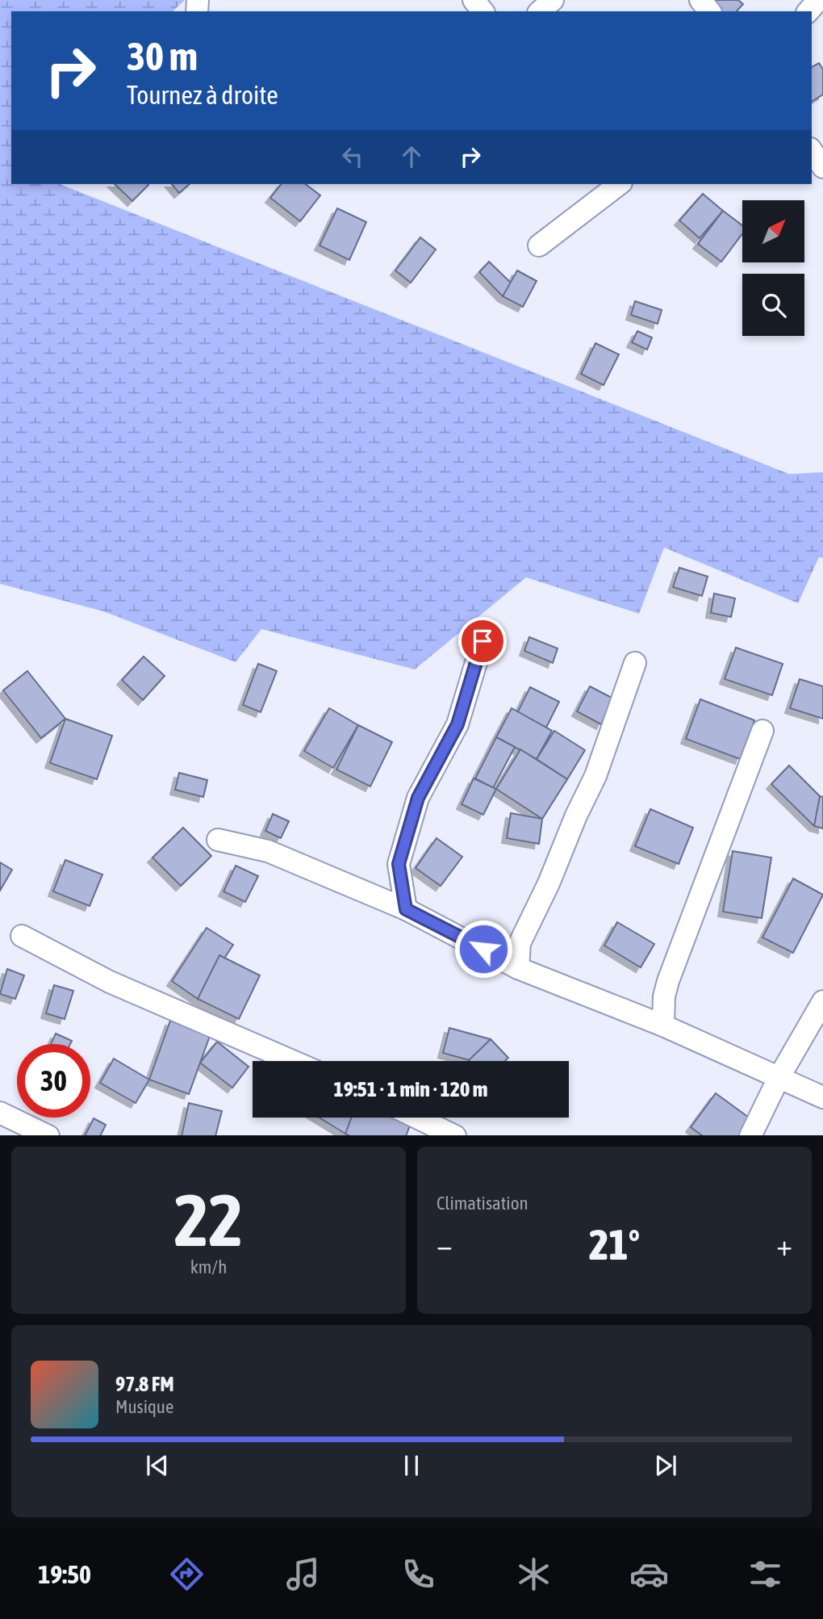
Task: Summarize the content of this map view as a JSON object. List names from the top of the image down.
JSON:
{
  "north": "top right",
  "page": {
    "turn": ["30 m", "Tournez à droite"],
    "limit": "30",
    "trip": "19:51 · 1 min · 120 m",
    "tile": [
      ["22", "km/h"],
      "Climatisation"
    ],
    "heat": ["−", "21°", "+"],
    "song": ["97.8 FM", "Musique"],
    "tabs": "19:50"
  }
}
